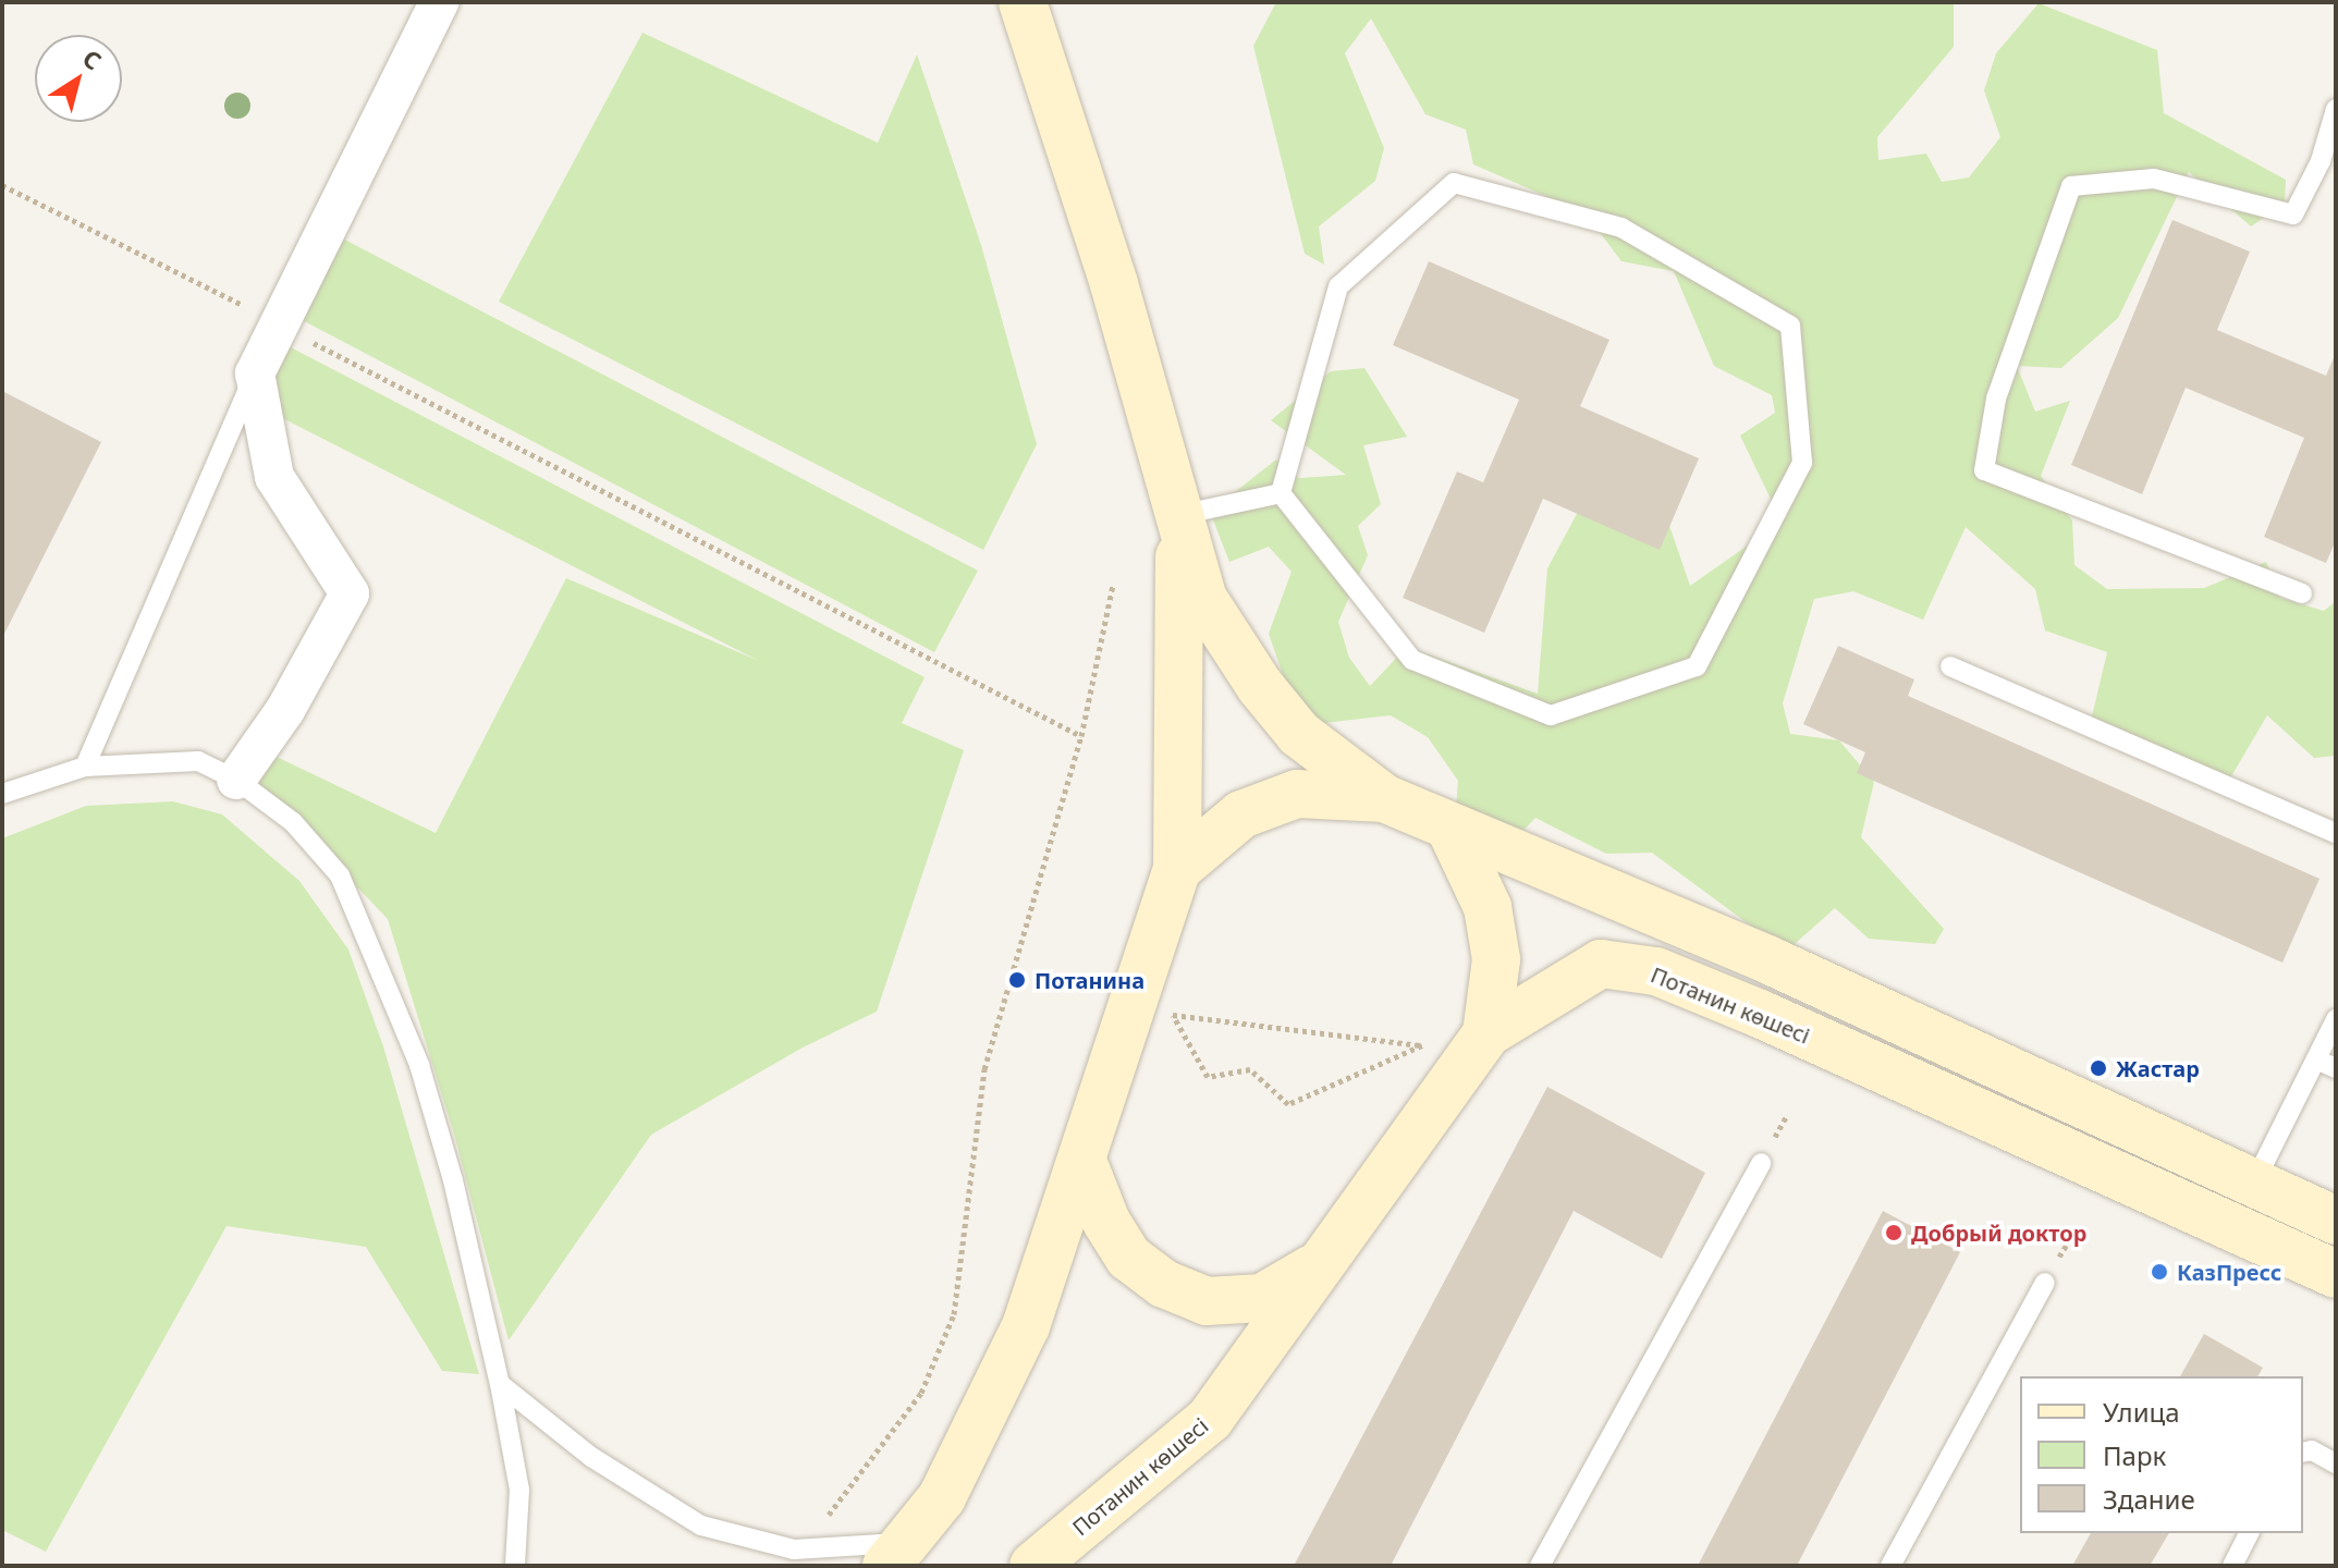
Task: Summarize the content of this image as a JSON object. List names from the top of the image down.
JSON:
{
  "streets": {
    "main road": ["Потанин көшесі"]
  },
  "places": [
    "Потанина",
    "Жастар",
    "Добрый доктор",
    "КазПресс"
  ],
  "legend": ["Улица", "Парк", "Здание"],
  "north": "top right"
}
